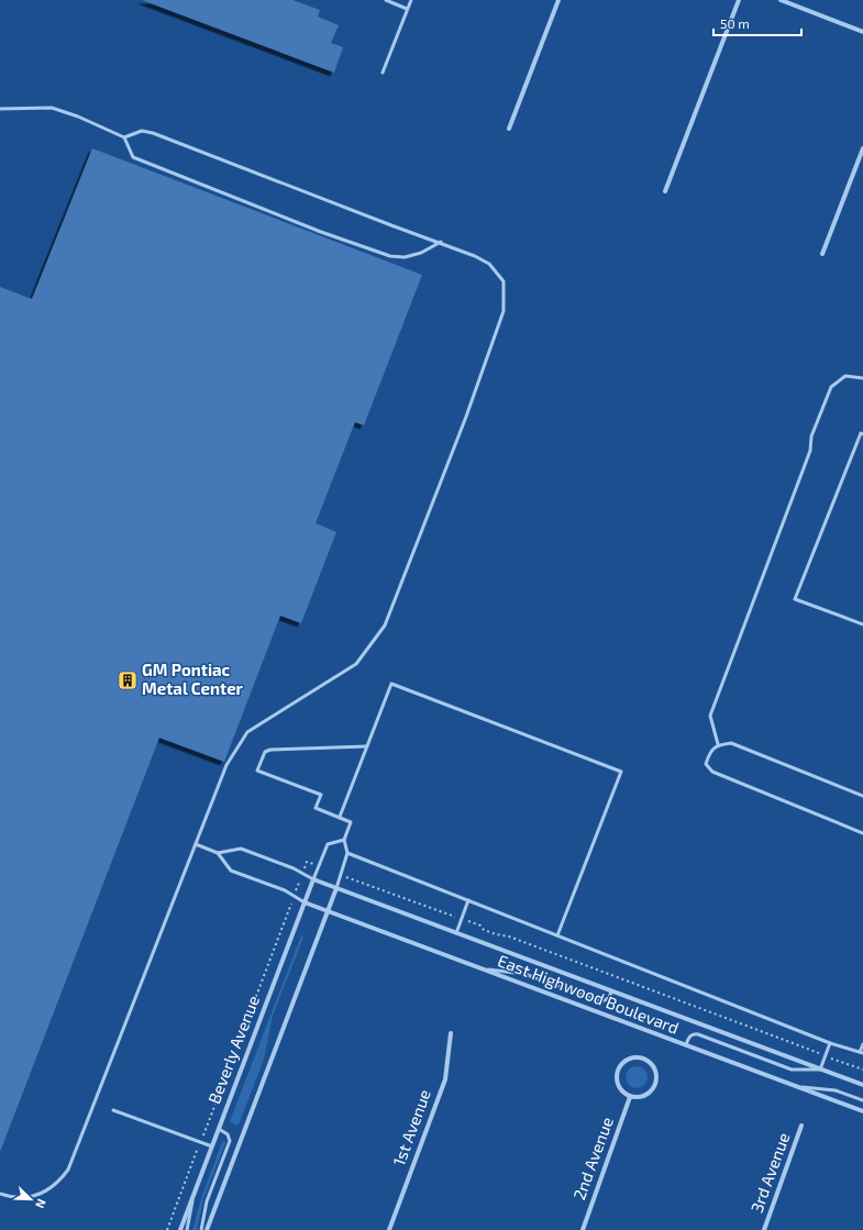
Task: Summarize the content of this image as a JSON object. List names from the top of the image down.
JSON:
{
  "streets": {
    "street": [
      "East Highwood Boulevard",
      "Beverly Avenue",
      "1st Avenue",
      "2nd Avenue",
      "3rd Avenue"
    ]
  },
  "crossings": [
    ["East Highwood Boulevard", "Beverly Avenue"]
  ],
  "places": {
    "building": ["GM Pontiac Metal Center"]
  },
  "scale_bar": "50 m",
  "north": "bottom right"
}
